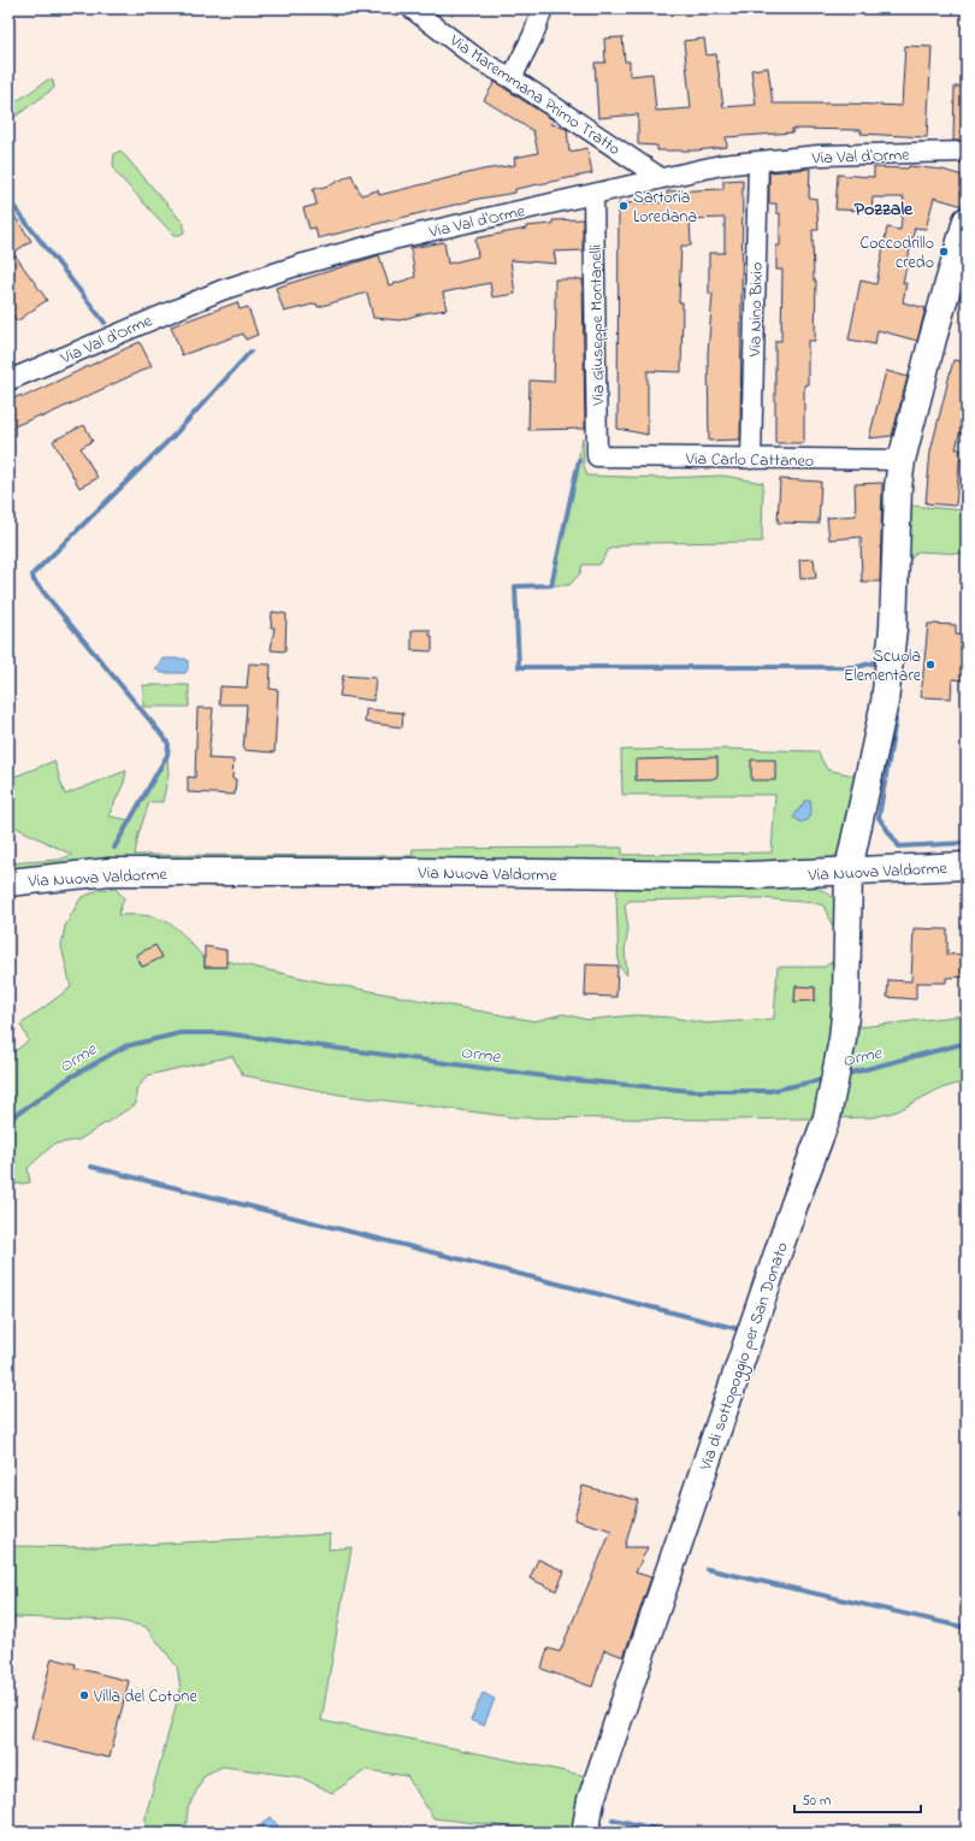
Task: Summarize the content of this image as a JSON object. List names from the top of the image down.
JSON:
{
  "streets": {
    "street": [
      "Via Maremmana Primo Tratto",
      "Via Val d'Orme",
      "Via Nino Bixio",
      "Via Giuseppe Montanelli",
      "Via Carlo Cattaneo",
      "Via Nuova Valdorme",
      "Via di sottopoggio per San Donato"
    ]
  },
  "crossings": [
    ["Via Maremmana Primo Tratto", "Via Val d'Orme"],
    ["Via Val d'Orme", "Via Nino Bixio"],
    ["Via Val d'Orme", "Via Giuseppe Montanelli"],
    ["Via Nino Bixio", "Via Carlo Cattaneo"],
    ["Via Giuseppe Montanelli", "Via Carlo Cattaneo"],
    ["Via Nuova Valdorme", "Via di sottopoggio per San Donato"]
  ],
  "districts": ["Pozzale"],
  "water": ["Orme"],
  "places": [
    "Sartoria Loredana",
    "Coccodrillo credo",
    "Scuola Elementare",
    "Villa del Cotone"
  ],
  "scale_bar": "50 m"
}
